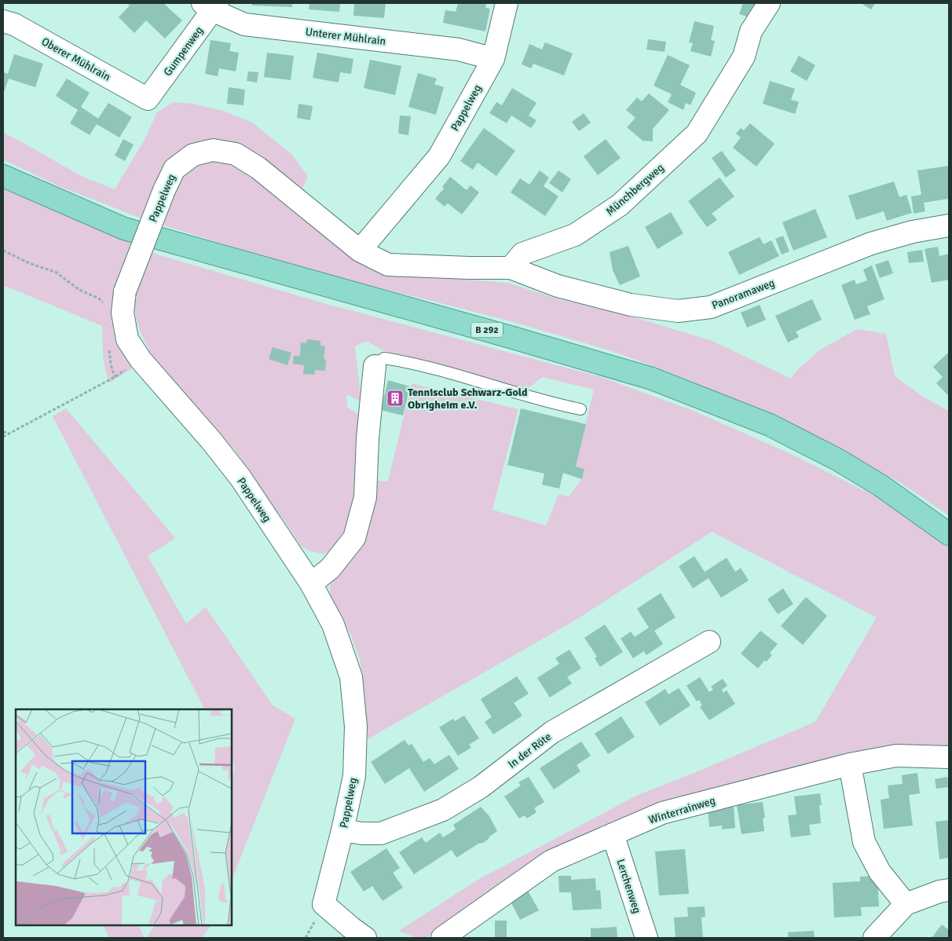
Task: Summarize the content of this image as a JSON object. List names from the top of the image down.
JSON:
{
  "streets": {
    "highway": ["B 292"],
    "street": [
      "Unterer Mühlrain",
      "Gumpenweg",
      "Oberer Mühlrain",
      "Pappelweg",
      "Münchbergweg",
      "Panoramaweg",
      "In der Röte",
      "Winterrainweg",
      "Lerchenweg"
    ]
  },
  "crossings": [
    ["Unterer Mühlrain", "Gumpenweg"],
    ["Unterer Mühlrain", "Pappelweg"],
    ["Gumpenweg", "Oberer Mühlrain"],
    ["Pappelweg", "In der Röte"],
    ["Münchbergweg", "Panoramaweg"],
    ["Winterrainweg", "Lerchenweg"]
  ],
  "places": {
    "building": ["Tennisclub Schwarz-Gold Obrigheim e.V."]
  }
}
